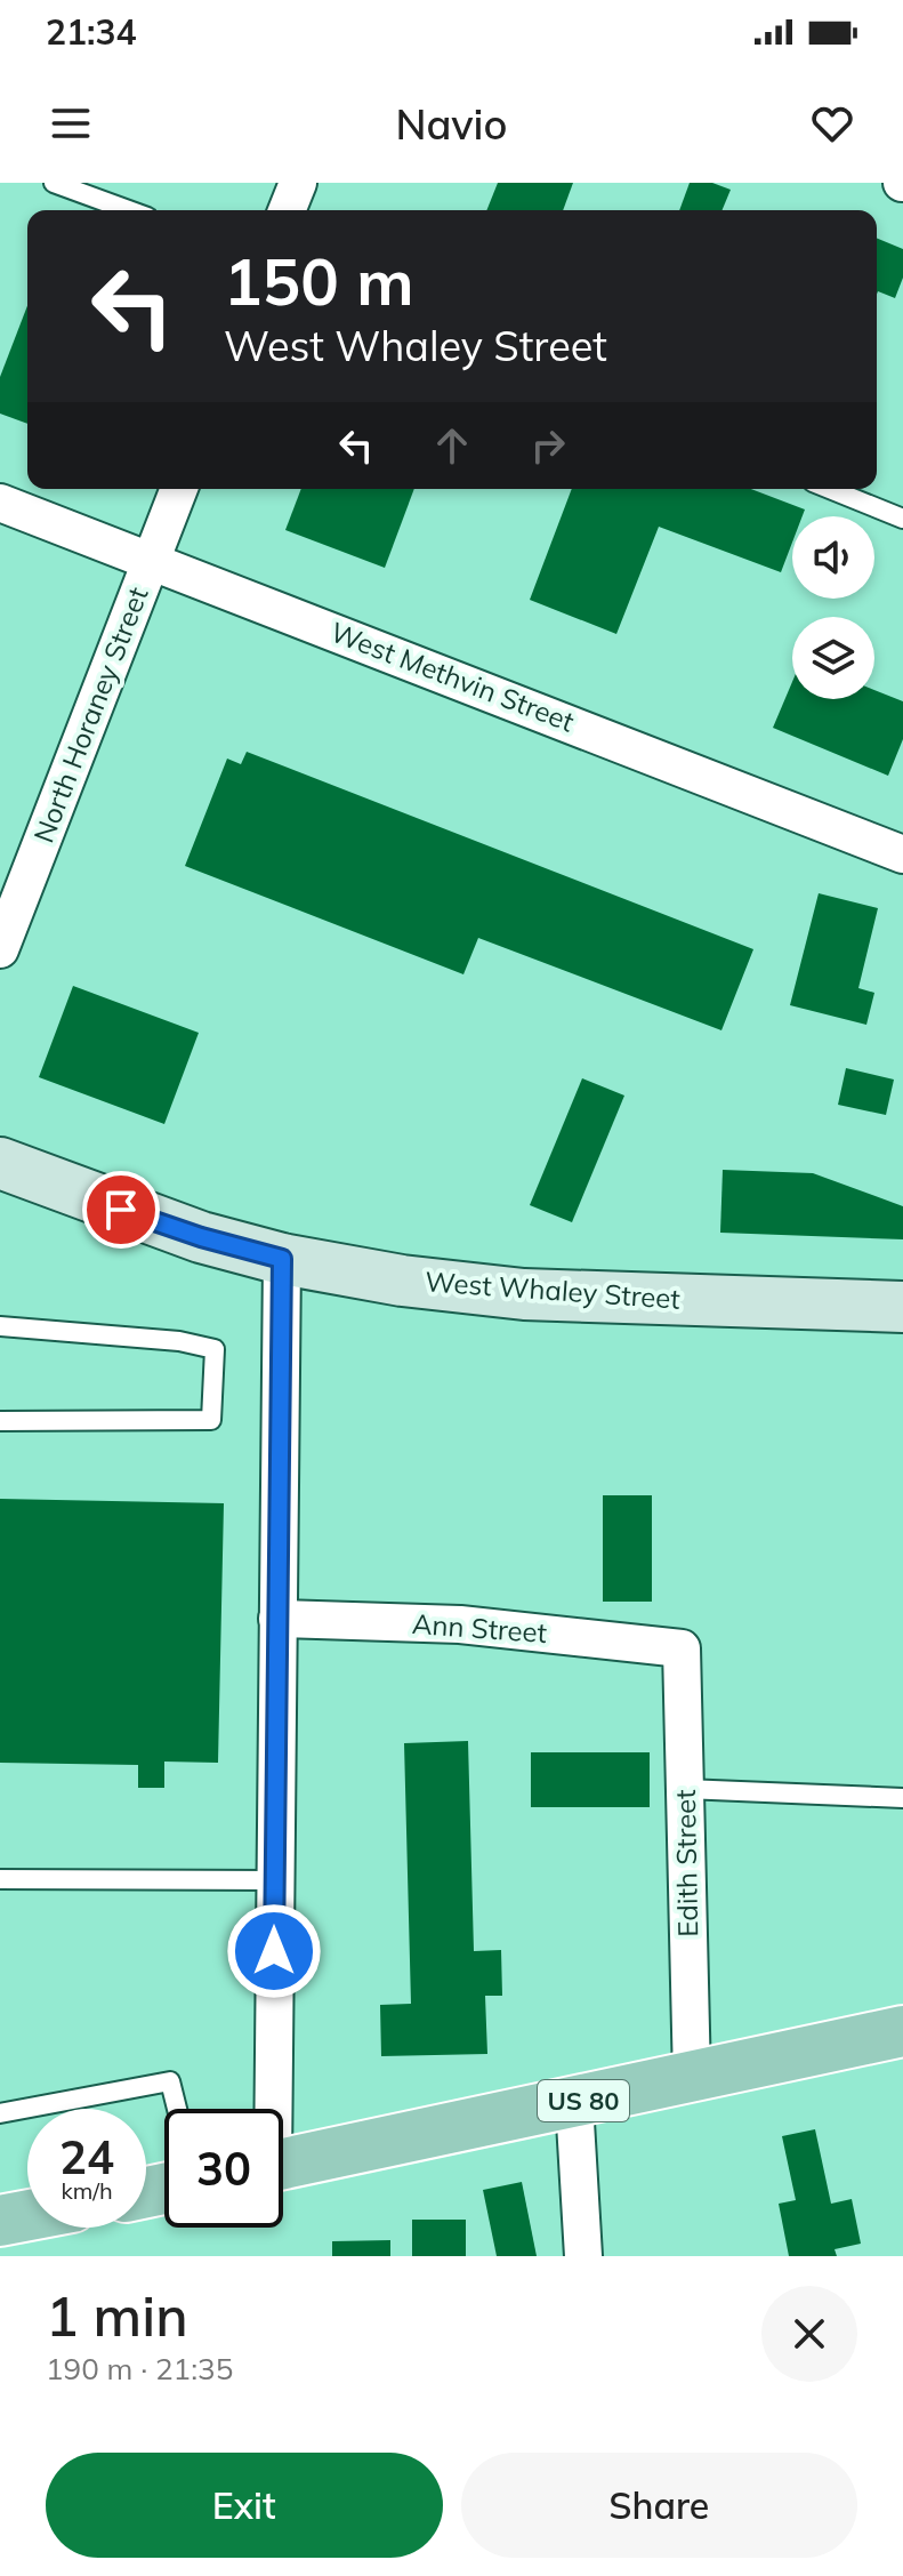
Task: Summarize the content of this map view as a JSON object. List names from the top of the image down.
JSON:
{
  "streets": {
    "main road": ["US 80"],
    "street": [
      "West Methvin Street",
      "North Horaney Street",
      "West Whaley Street",
      "Ann Street",
      "Edith Street"
    ]
  },
  "crossings": [
    ["West Methvin Street", "North Horaney Street"],
    ["Ann Street", "Edith Street"],
    ["Edith Street", "US 80"]
  ],
  "page": {
    "status": "21:34",
    "header": "Navio",
    "turn": ["150 m", "West Whaley Street"],
    "speed": "24 km/h",
    "limit": "30",
    "heading": ["1 min", "190 m · 21:35"],
    "buttons": ["Exit", "Share"]
  }
}
